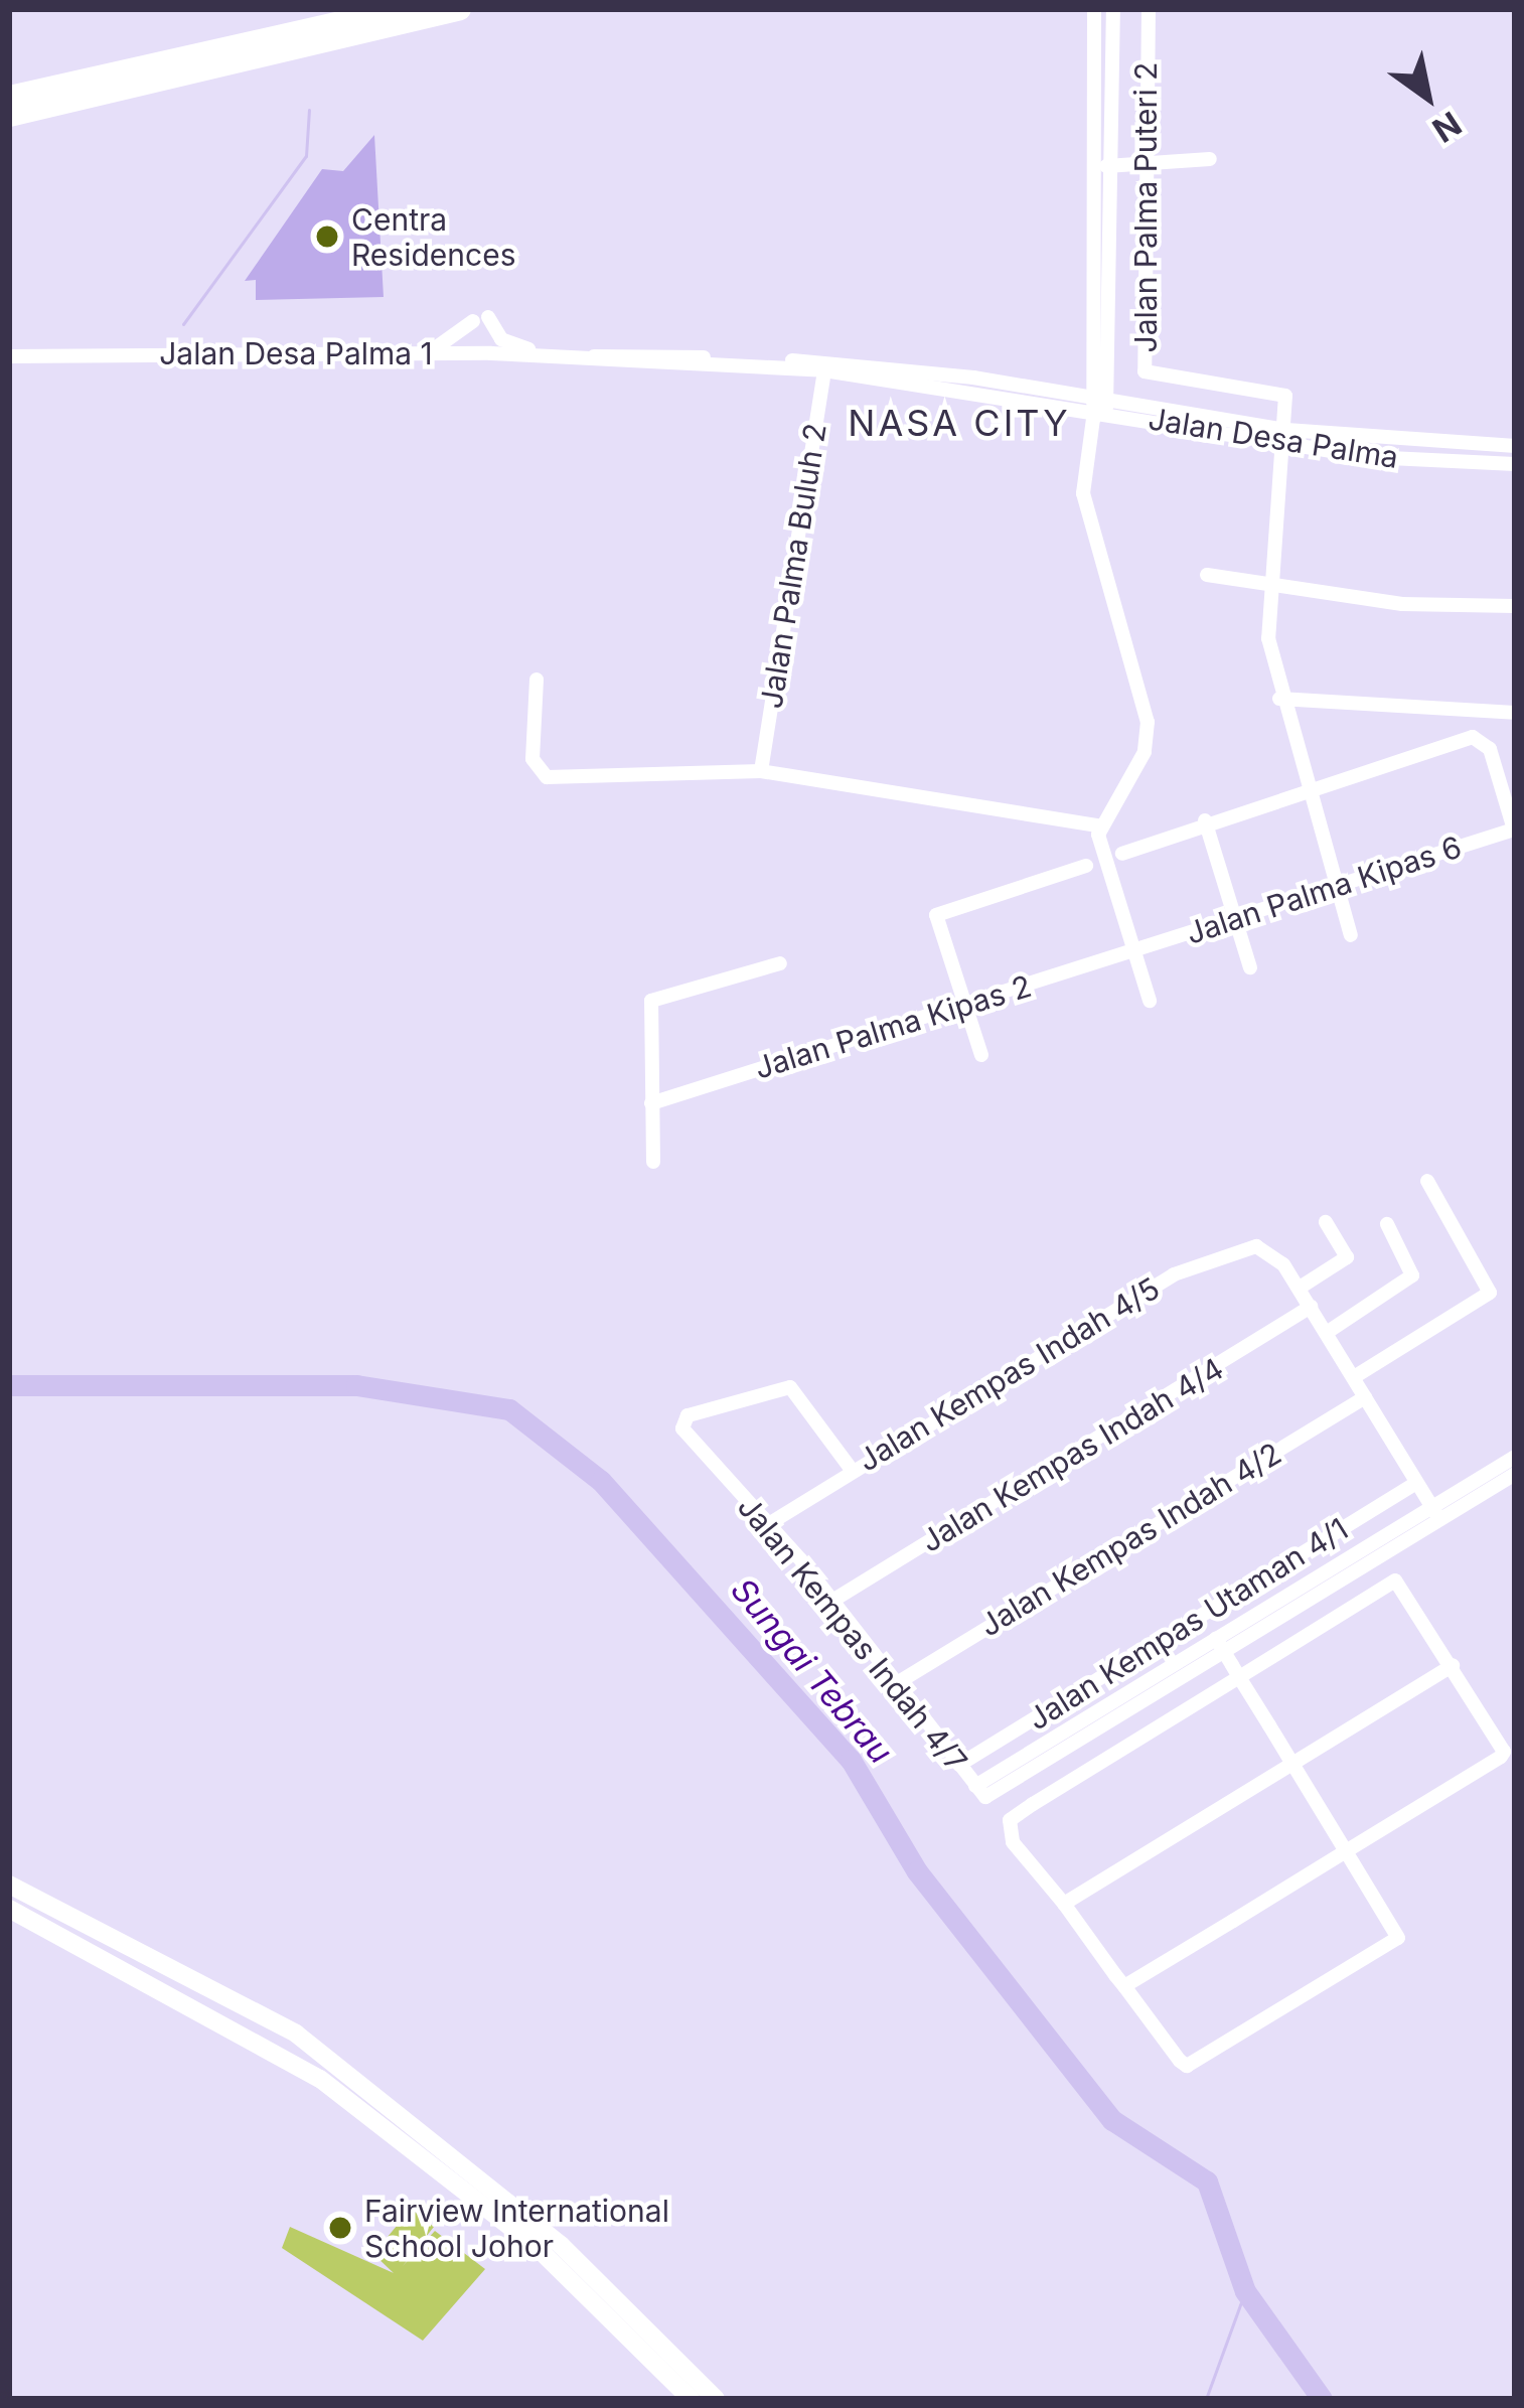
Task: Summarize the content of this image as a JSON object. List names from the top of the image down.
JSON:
{
  "streets": {
    "street": [
      "Jalan Palma Puteri 2",
      "Jalan Desa Palma 1",
      "Jalan Desa Palma",
      "Jalan Palma Buluh 2",
      "Jalan Palma Kipas 6",
      "Jalan Palma Kipas 2",
      "Jalan Kempas Indah 4/5",
      "Jalan Kempas Indah 4/4",
      "Jalan Kempas Indah 4/2",
      "Jalan Kempas Utaman 4/1",
      "Jalan Kempas Indah 4/7"
    ]
  },
  "crossings": [
    ["Jalan Palma Puteri 2", "Jalan Desa Palma"],
    ["Jalan Desa Palma 1", "Jalan Desa Palma"],
    ["Jalan Desa Palma 1", "Jalan Palma Buluh 2"],
    ["Jalan Palma Kipas 6", "Jalan Palma Kipas 2"],
    ["Jalan Kempas Indah 4/5", "Jalan Kempas Indah 4/7"],
    ["Jalan Kempas Indah 4/4", "Jalan Kempas Indah 4/7"],
    ["Jalan Kempas Indah 4/2", "Jalan Kempas Indah 4/7"],
    ["Jalan Kempas Utaman 4/1", "Jalan Kempas Indah 4/7"]
  ],
  "districts": ["NASA CITY"],
  "water": ["Sungai Tebrau"],
  "places": ["Centra Residences", "Fairview International School Johor"],
  "north": "bottom right"
}
